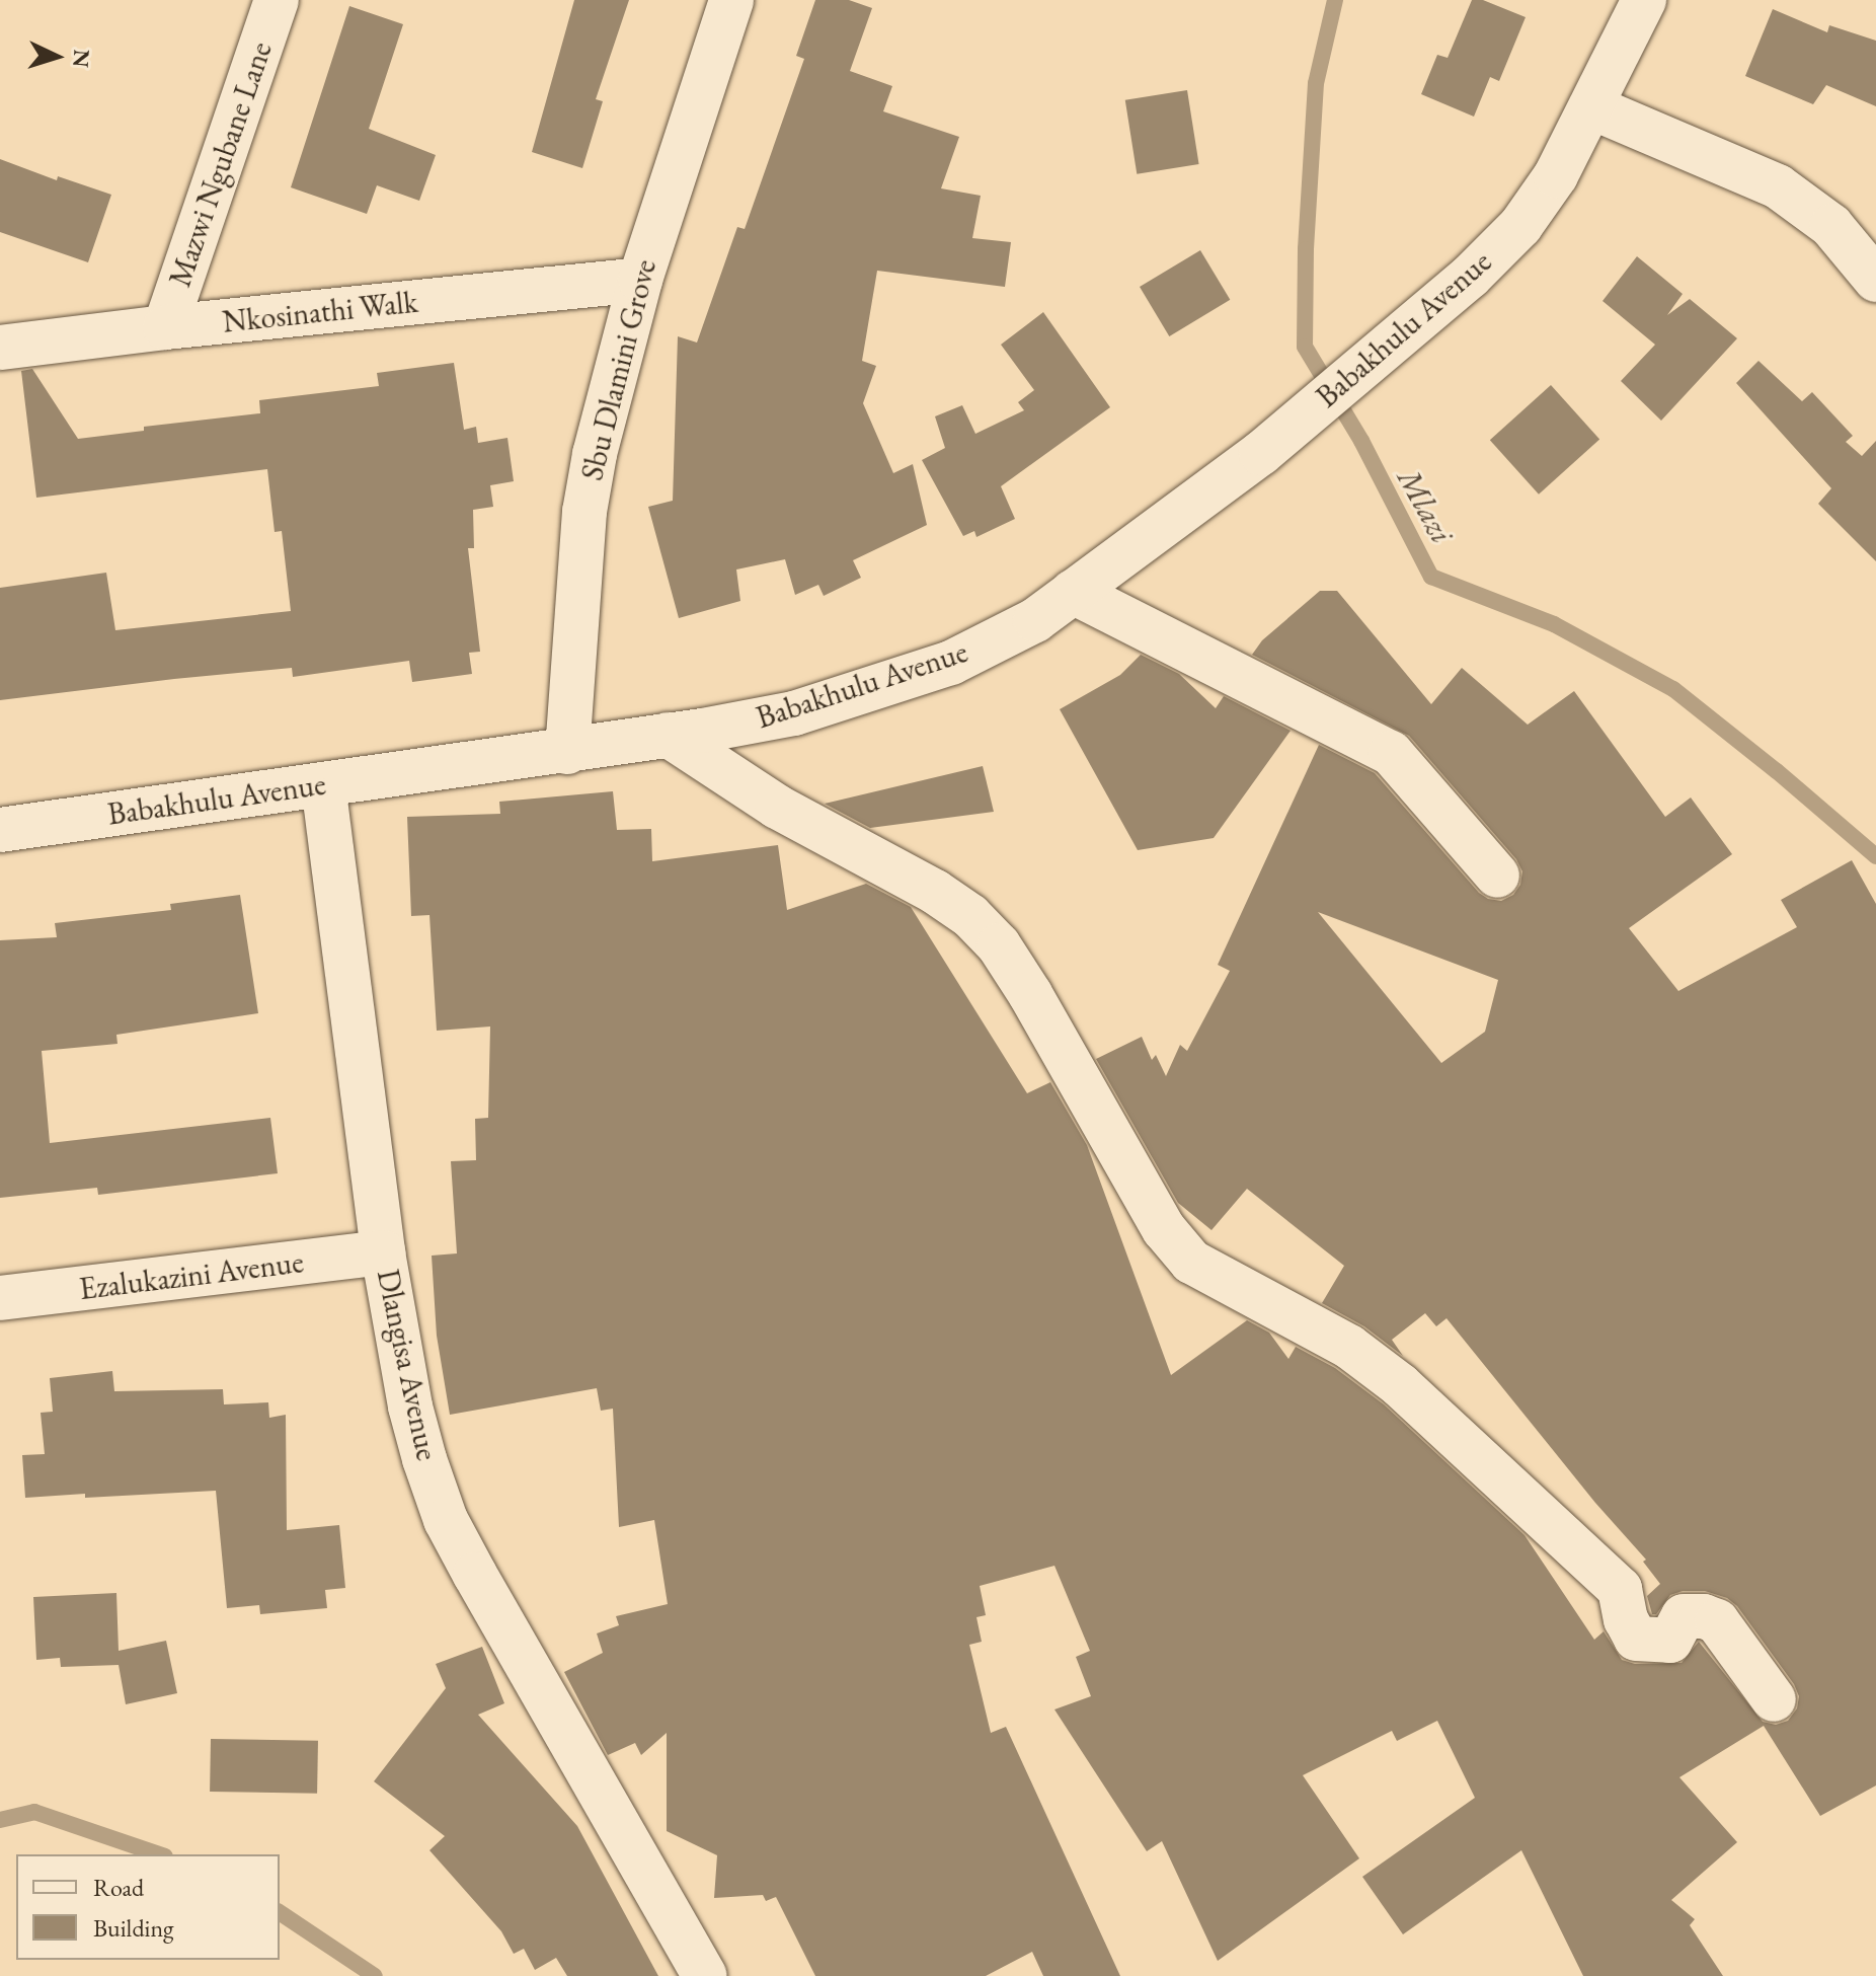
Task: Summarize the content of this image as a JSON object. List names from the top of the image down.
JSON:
{
  "streets": {
    "street": [
      "Mazwi Ngubane Lane",
      "Nkosinathi Walk",
      "Babakhulu Avenue",
      "Sbu Dlamini Grove",
      "Ezalukazini Avenue",
      "Dlangisa Avenue"
    ]
  },
  "crossings": [
    ["Mazwi Ngubane Lane", "Nkosinathi Walk"],
    ["Nkosinathi Walk", "Sbu Dlamini Grove"],
    ["Babakhulu Avenue", "Sbu Dlamini Grove"],
    ["Babakhulu Avenue", "Dlangisa Avenue"],
    ["Ezalukazini Avenue", "Dlangisa Avenue"]
  ],
  "water": ["Mlazi"],
  "legend": ["Road", "Building"],
  "north": "right"
}
